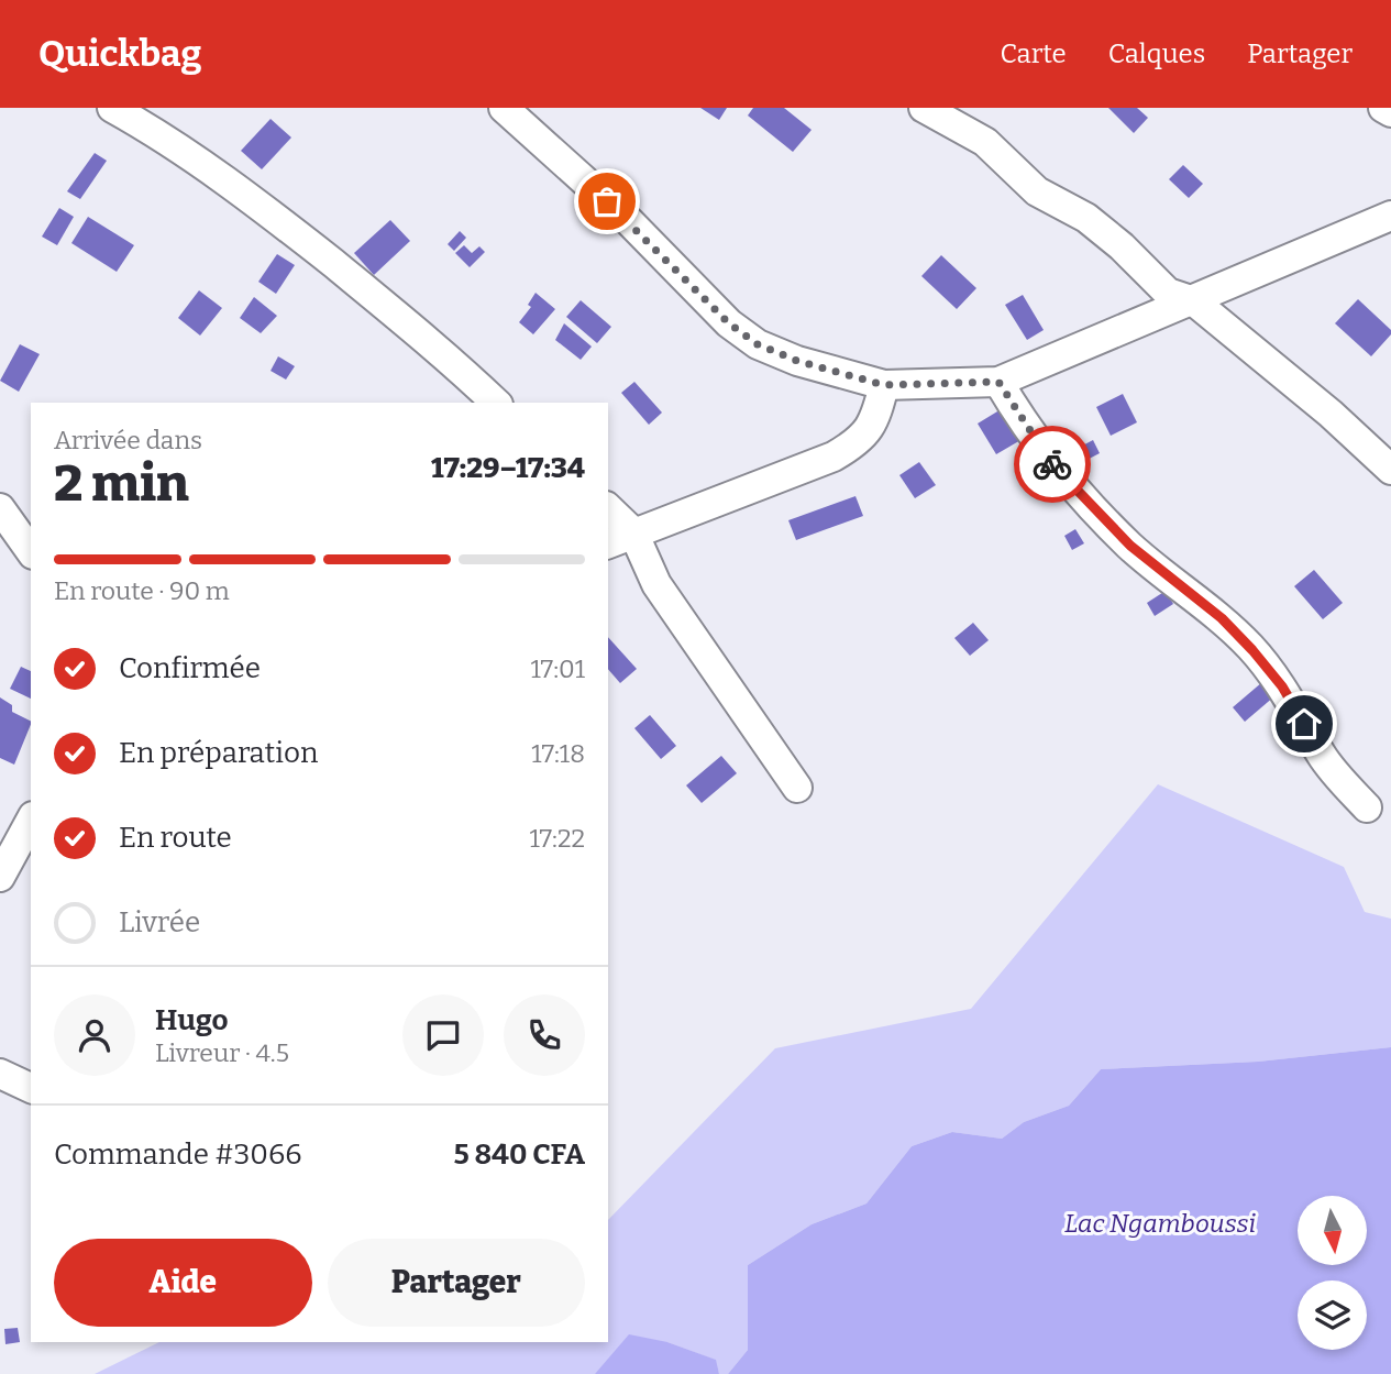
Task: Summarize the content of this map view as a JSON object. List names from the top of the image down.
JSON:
{
  "water": ["Lac Ngamboussi"],
  "north": "bottom",
  "page": {
    "header": "Quickbag",
    "nav": ["Carte", "Calques", "Partager"],
    "heading": ["2 min", "Arrivée dans", "17:29–17:34"],
    "panel": [
      "Hugo",
      "Livreur · 4.5",
      "Commande #3066",
      "5 840 CFA"
    ],
    "bar": "En route · 90 m",
    "list": [
      ["Confirmée", "17:01"],
      ["En préparation", "17:18"],
      ["En route", "17:22"],
      "Livrée"
    ],
    "buttons": ["Aide", "Partager"]
  }
}
